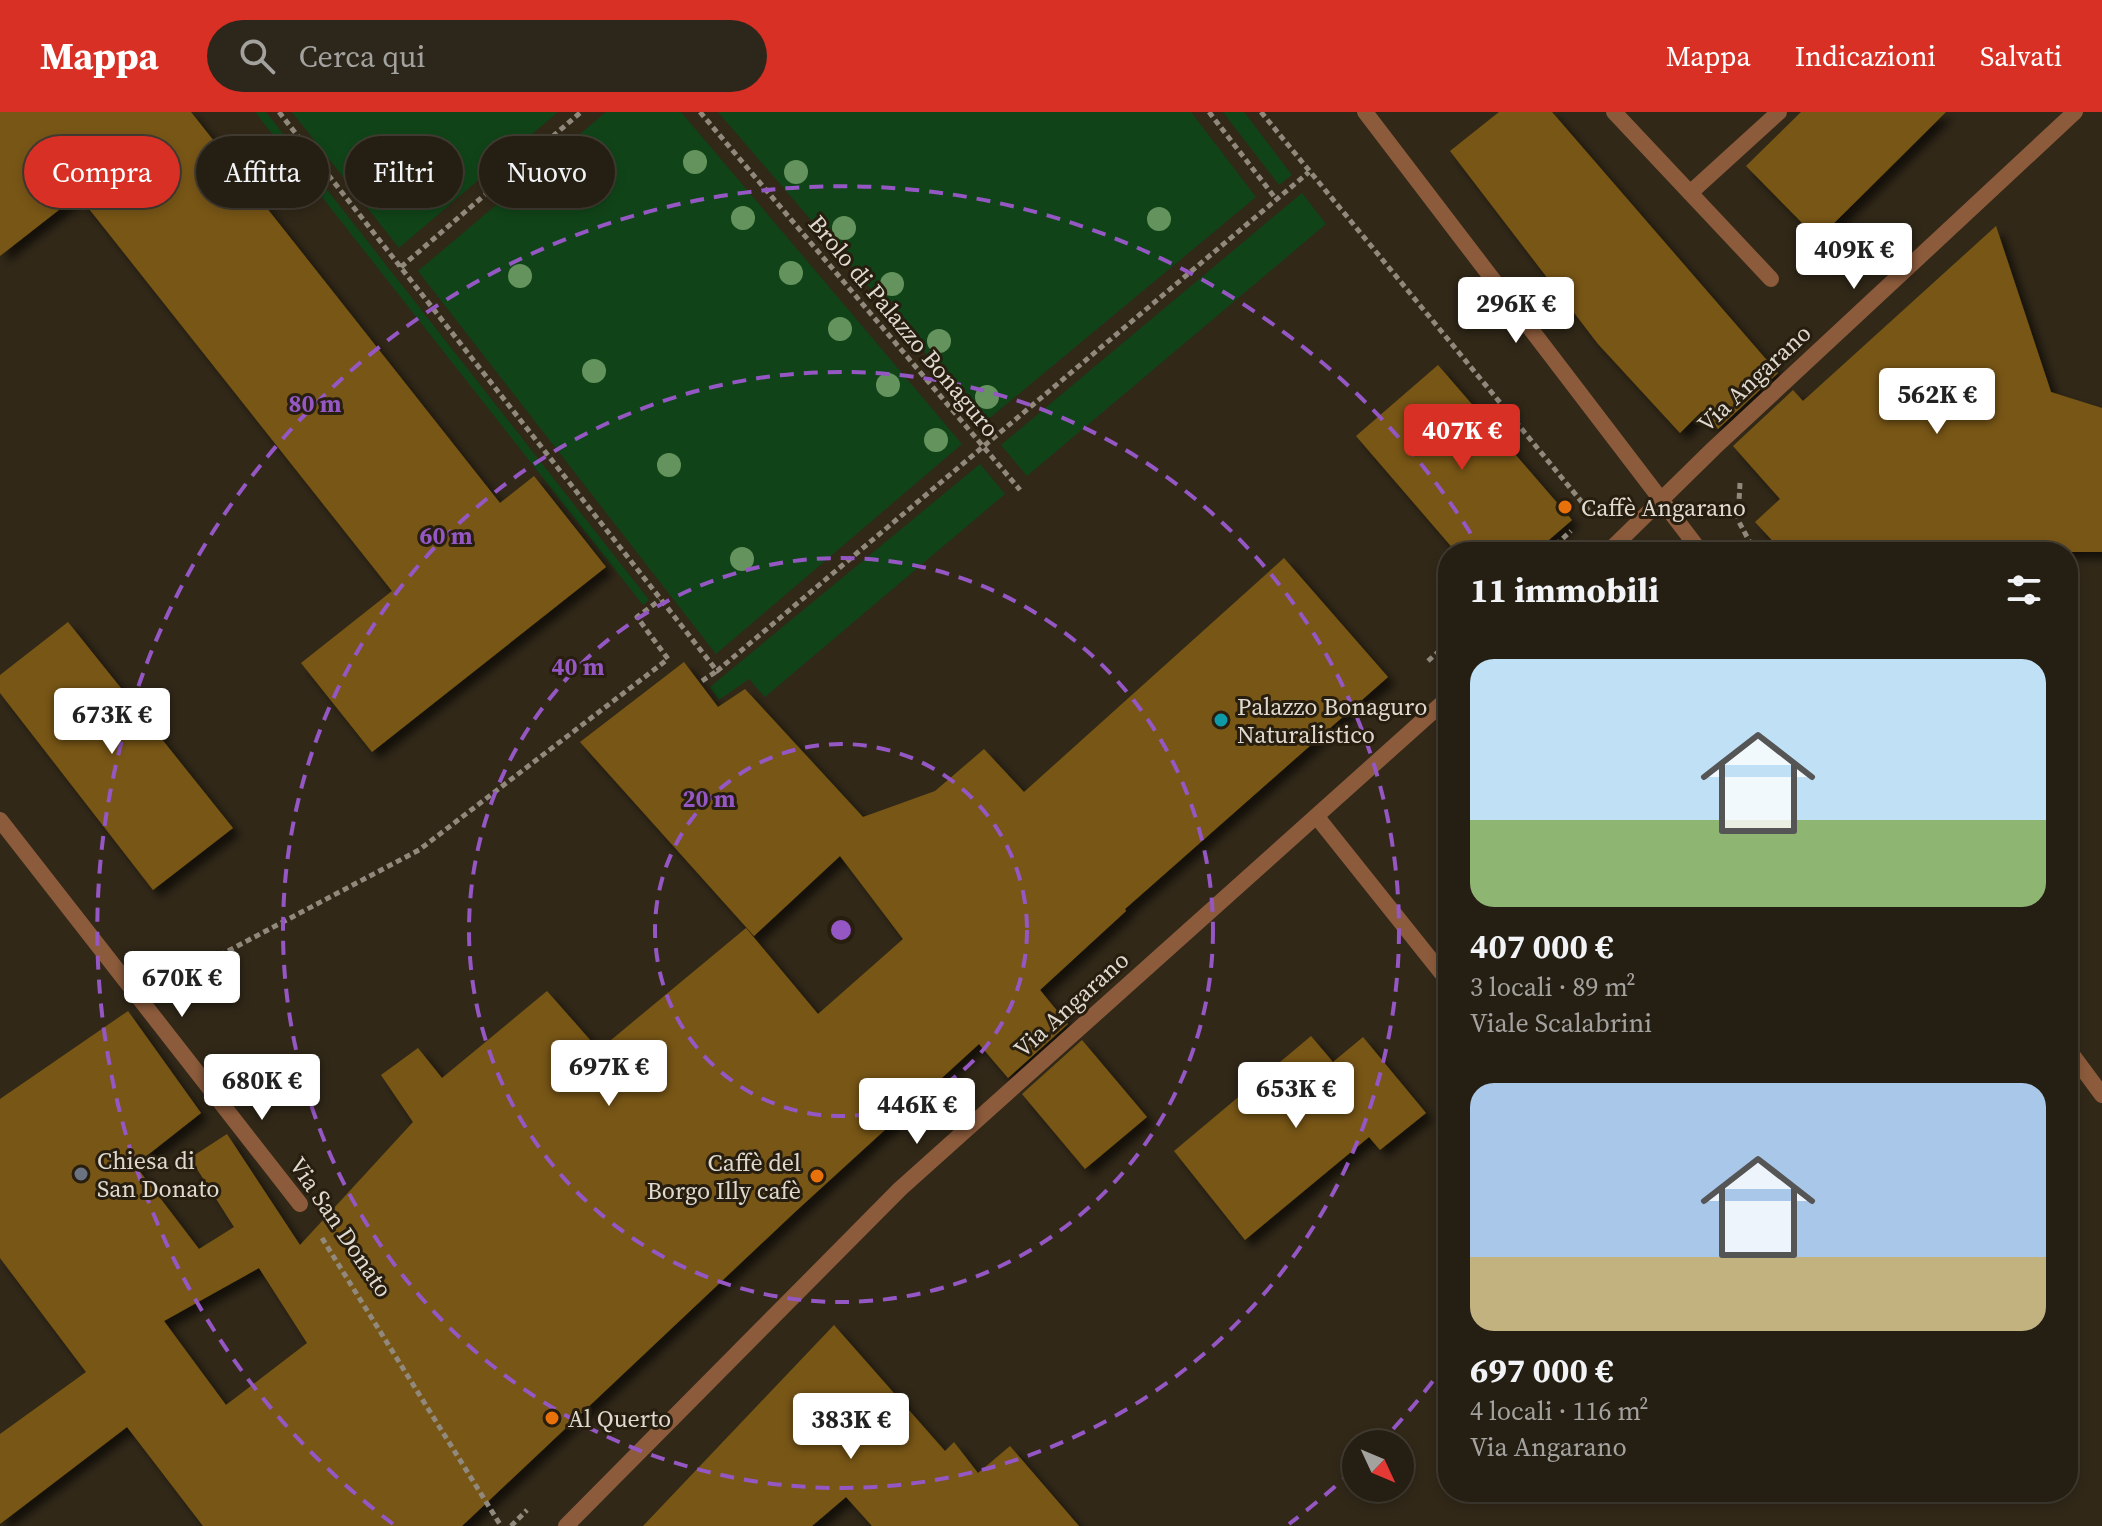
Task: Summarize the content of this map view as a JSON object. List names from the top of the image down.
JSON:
{
  "streets": {
    "street": ["Via Angarano", "Via San Donato"],
    "path": ["Brolo di Palazzo Bonaguro"]
  },
  "places": [
    "Caffè Angarano",
    "Palazzo Bonaguro Naturalistico",
    "Chiesa di San Donato",
    "Caffè del Borgo Illy cafè",
    "Al Querto"
  ],
  "north": "bottom right",
  "page": {
    "header": "Mappa",
    "search": "Cerca qui",
    "nav": ["Mappa", "Indicazioni", "Salvati"],
    "chip": [
      "Compra",
      "Affitta",
      "Filtri",
      "Nuovo"
    ],
    "price": [
      "409K €",
      "296K €",
      "562K €",
      "407K €",
      "673K €",
      "670K €",
      "697K €",
      "680K €",
      "653K €",
      "446K €",
      "383K €"
    ],
    "heading": "11 immobili",
    "list": [
      {
        "name": "407 000 €",
        "note": "3 locali · 89 m² · Viale Scalabrini"
      },
      {
        "name": "697 000 €",
        "note": "4 locali · 116 m² · Via Angarano"
      }
    ]
  },
  "rings": [
    "80 m",
    "60 m",
    "40 m",
    "20 m"
  ]
}
